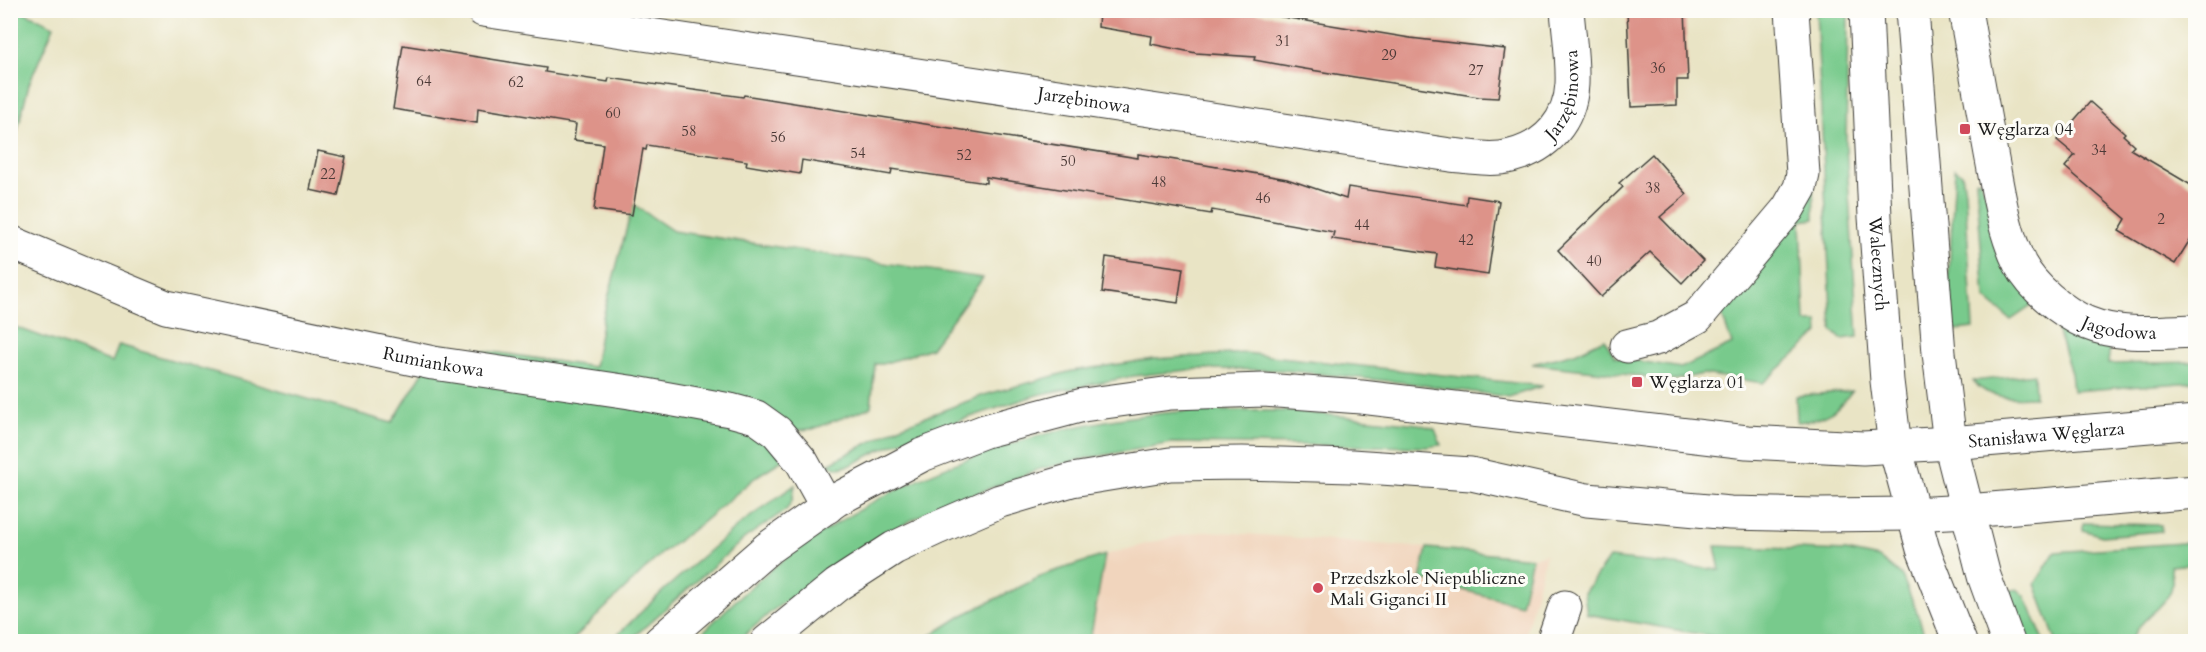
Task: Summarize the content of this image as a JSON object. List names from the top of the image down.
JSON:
{
  "streets": {
    "street": [
      "Jarzębinowa",
      "Walecznych",
      "Jagodowa",
      "Rumiankowa",
      "Stanisława Węglarza"
    ]
  },
  "crossings": [
    ["Walecznych", "Stanisława Węglarza"],
    ["Rumiankowa", "Stanisława Węglarza"]
  ],
  "places": {
    "transit": ["Węglarza 04", "Węglarza 01"],
    "other": ["Przedszkole Niepubliczne Mali Giganci II"]
  },
  "house_numbers": [
    "31",
    "29",
    "36",
    "27",
    "64",
    "62",
    "60",
    "58",
    "56",
    "34",
    "54",
    "52",
    "50",
    "22",
    "48",
    "38",
    "46",
    "2",
    "44",
    "42",
    "40"
  ]
}
